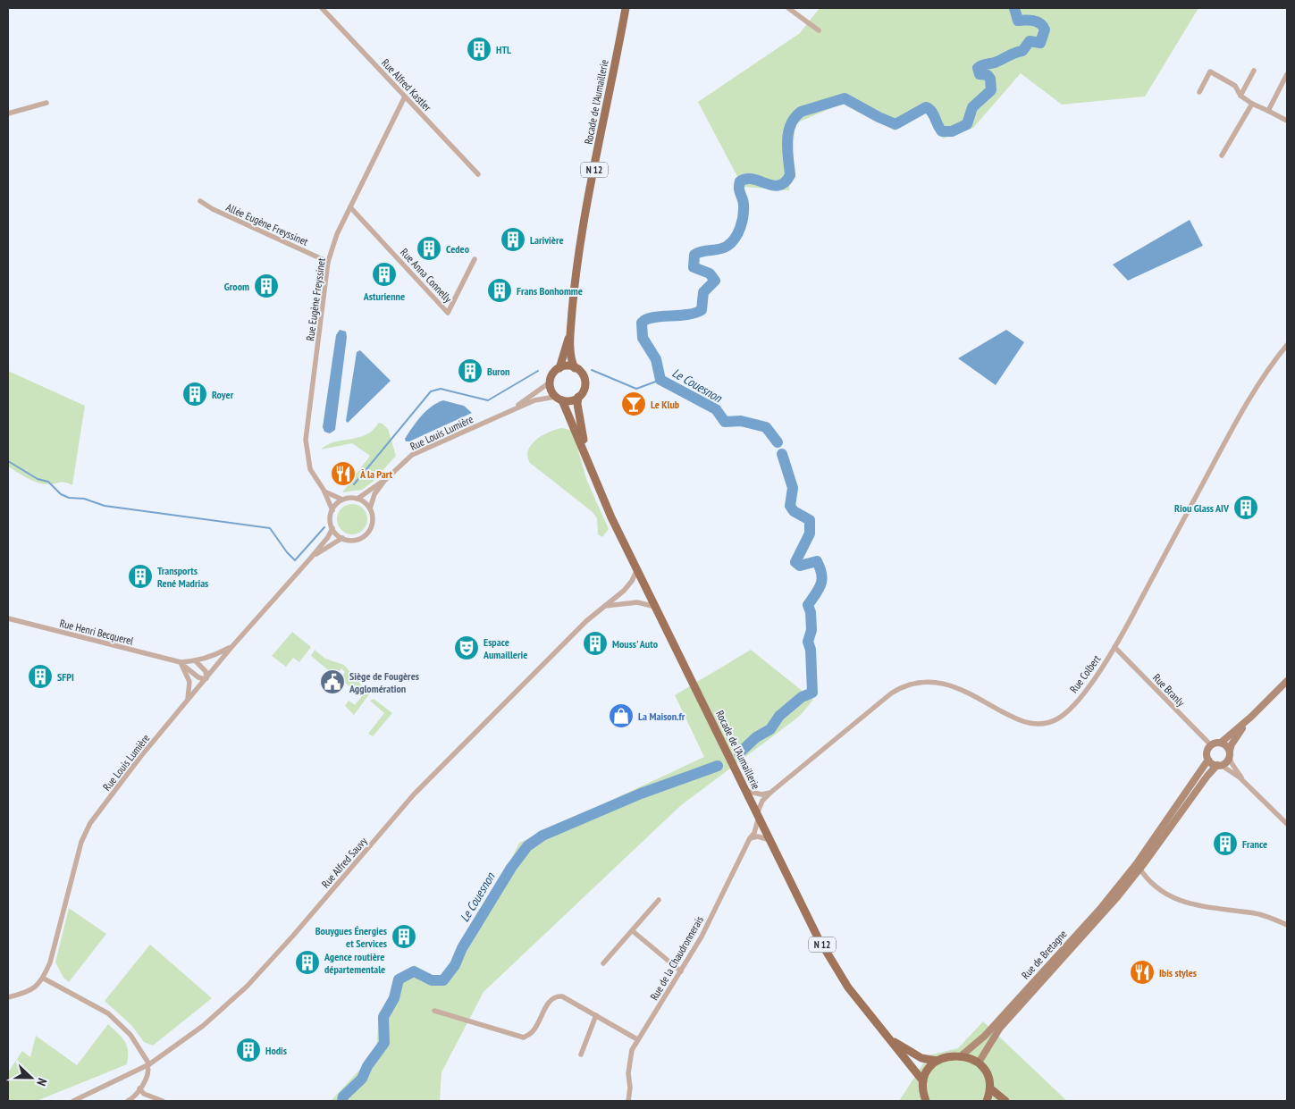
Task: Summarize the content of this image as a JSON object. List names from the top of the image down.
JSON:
{
  "streets": {
    "main road": ["Rocade de l'Aumaillerie", "N 12", "Rue de Bretagne"],
    "street": [
      "Rue Alfred Kastler",
      "Allée Eugène Freyssinet",
      "Rue Anna Connelly",
      "Rue Eugène Freyssinet",
      "Rue Louis Lumière",
      "Rue Henri Becquerel",
      "Rue Colbert",
      "Rue Branly",
      "Rue Alfred Sauvy",
      "Rue de la Chaudronnerais"
    ]
  },
  "crossings": [
    ["Rue Alfred Kastler", "Rue Eugène Freyssinet"],
    ["Rocade de l'Aumaillerie", "Rue Louis Lumière"],
    ["Rocade de l'Aumaillerie", "Rue Colbert"],
    ["Rocade de l'Aumaillerie", "Rue Alfred Sauvy"],
    ["Rocade de l'Aumaillerie", "Rue de la Chaudronnerais"],
    ["Allée Eugène Freyssinet", "Rue Eugène Freyssinet"],
    ["Rue Anna Connelly", "Rue Eugène Freyssinet"],
    ["Rue Eugène Freyssinet", "Rue Louis Lumière"],
    ["Rue Louis Lumière", "Rue Henri Becquerel"],
    ["Rue Colbert", "Rue Branly"],
    ["Rue Colbert", "Rue de la Chaudronnerais"]
  ],
  "water": ["Le Couesnon"],
  "places": {
    "building": [
      "HTL",
      "Larivière",
      "Cedeo",
      "Asturienne",
      "Groom",
      "Frans Bonhomme",
      "Buron",
      "Royer",
      "Riou Glass AIV",
      "Transports René Madrias",
      "Mouss' Auto",
      "SFPI",
      "France",
      "Bouygues Énergies et Services",
      "Agence routière départementale",
      "Hodis"
    ],
    "bar": ["Le Klub"],
    "restaurant": ["À la Part", "Ibis styles"],
    "theatre": ["Espace Aumaillerie"],
    "public building": ["Siège de Fougères Agglomération"],
    "shop": ["La Maison.fr"]
  },
  "north": "right"
}
